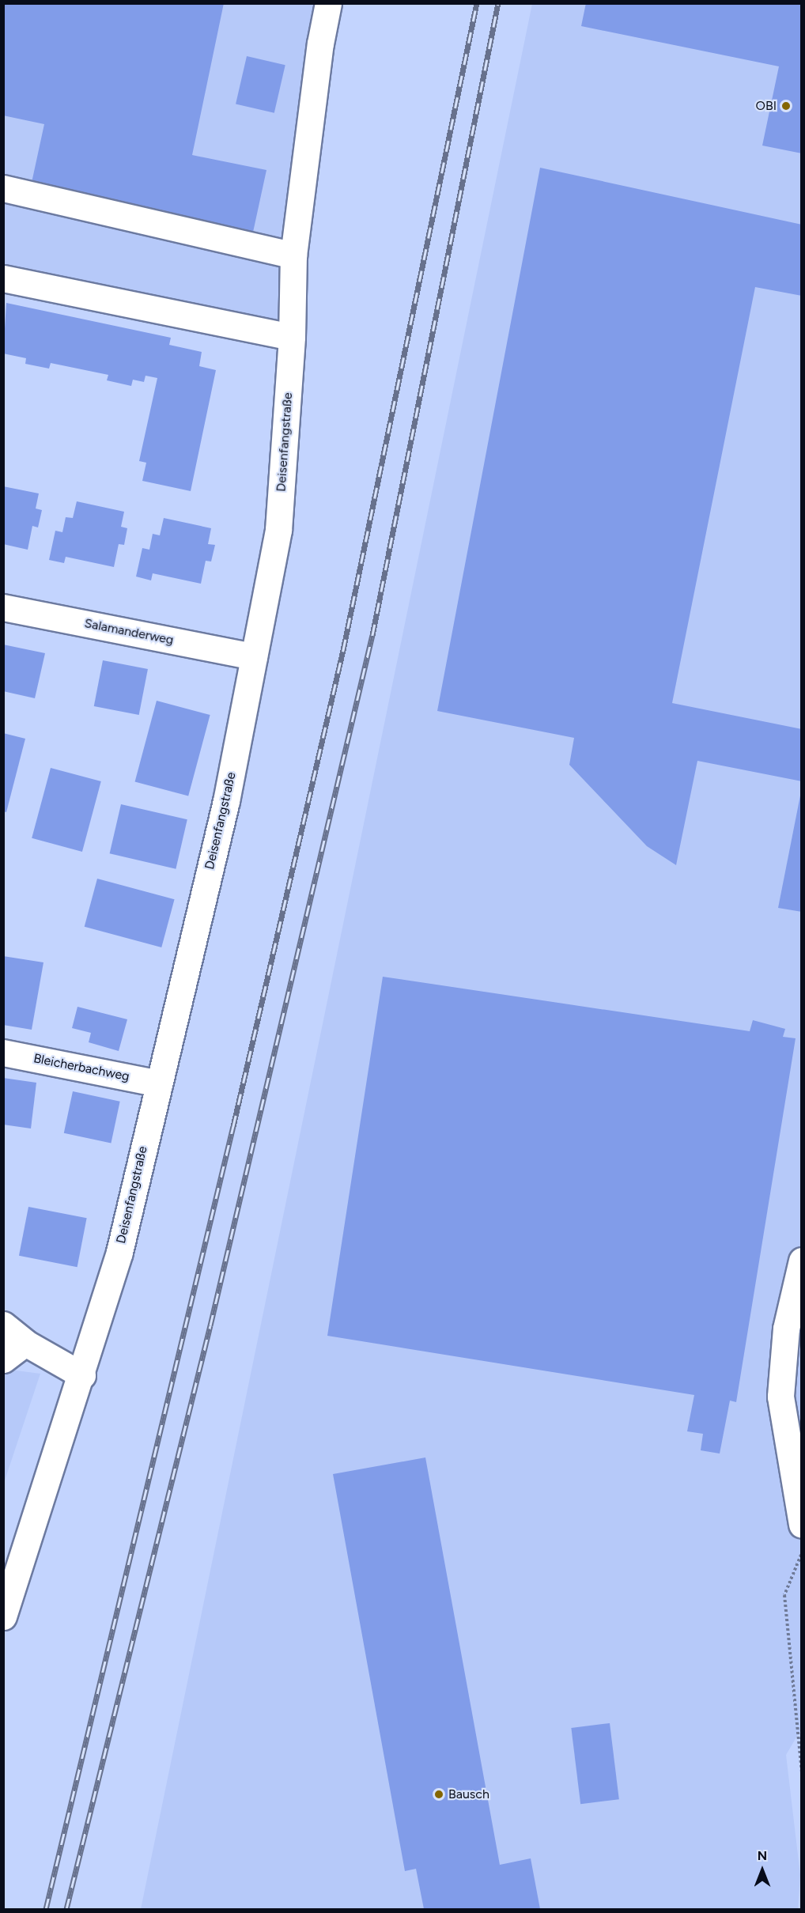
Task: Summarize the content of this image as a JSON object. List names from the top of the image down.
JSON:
{
  "streets": {
    "street": ["Deisenfangstraße", "Salamanderweg", "Bleicherbachweg"]
  },
  "crossings": [
    ["Deisenfangstraße", "Salamanderweg"],
    ["Deisenfangstraße", "Bleicherbachweg"]
  ],
  "places": ["OBI", "Bausch"],
  "north": "top"
}
